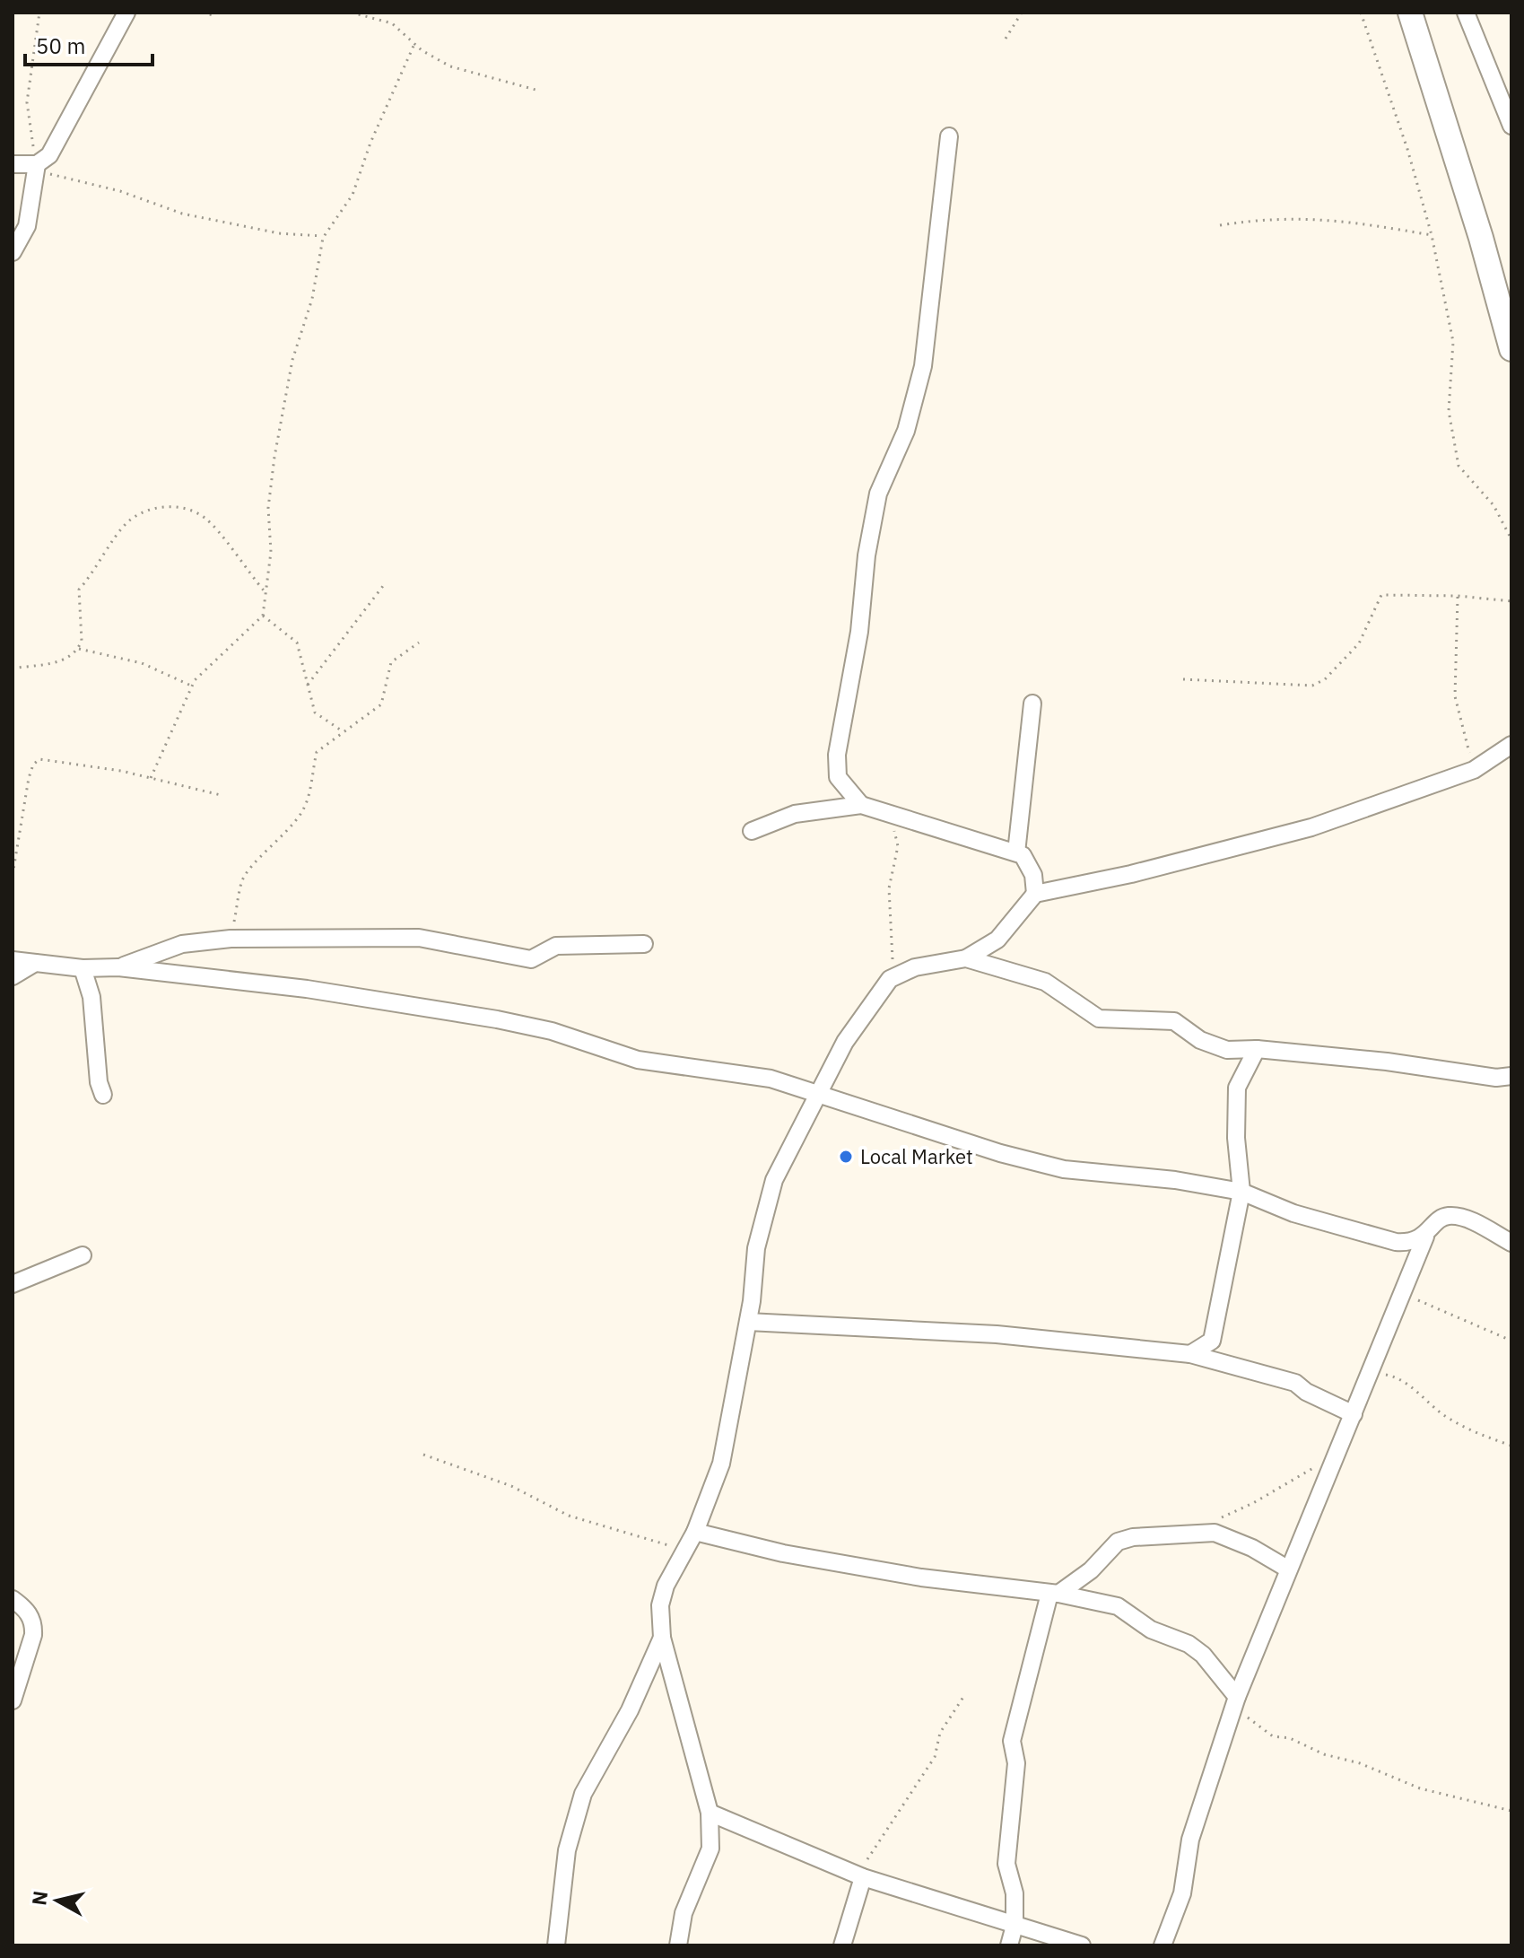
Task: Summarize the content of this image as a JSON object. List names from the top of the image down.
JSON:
{
  "places": ["Local Market"],
  "scale_bar": "50 m",
  "north": "left"
}
